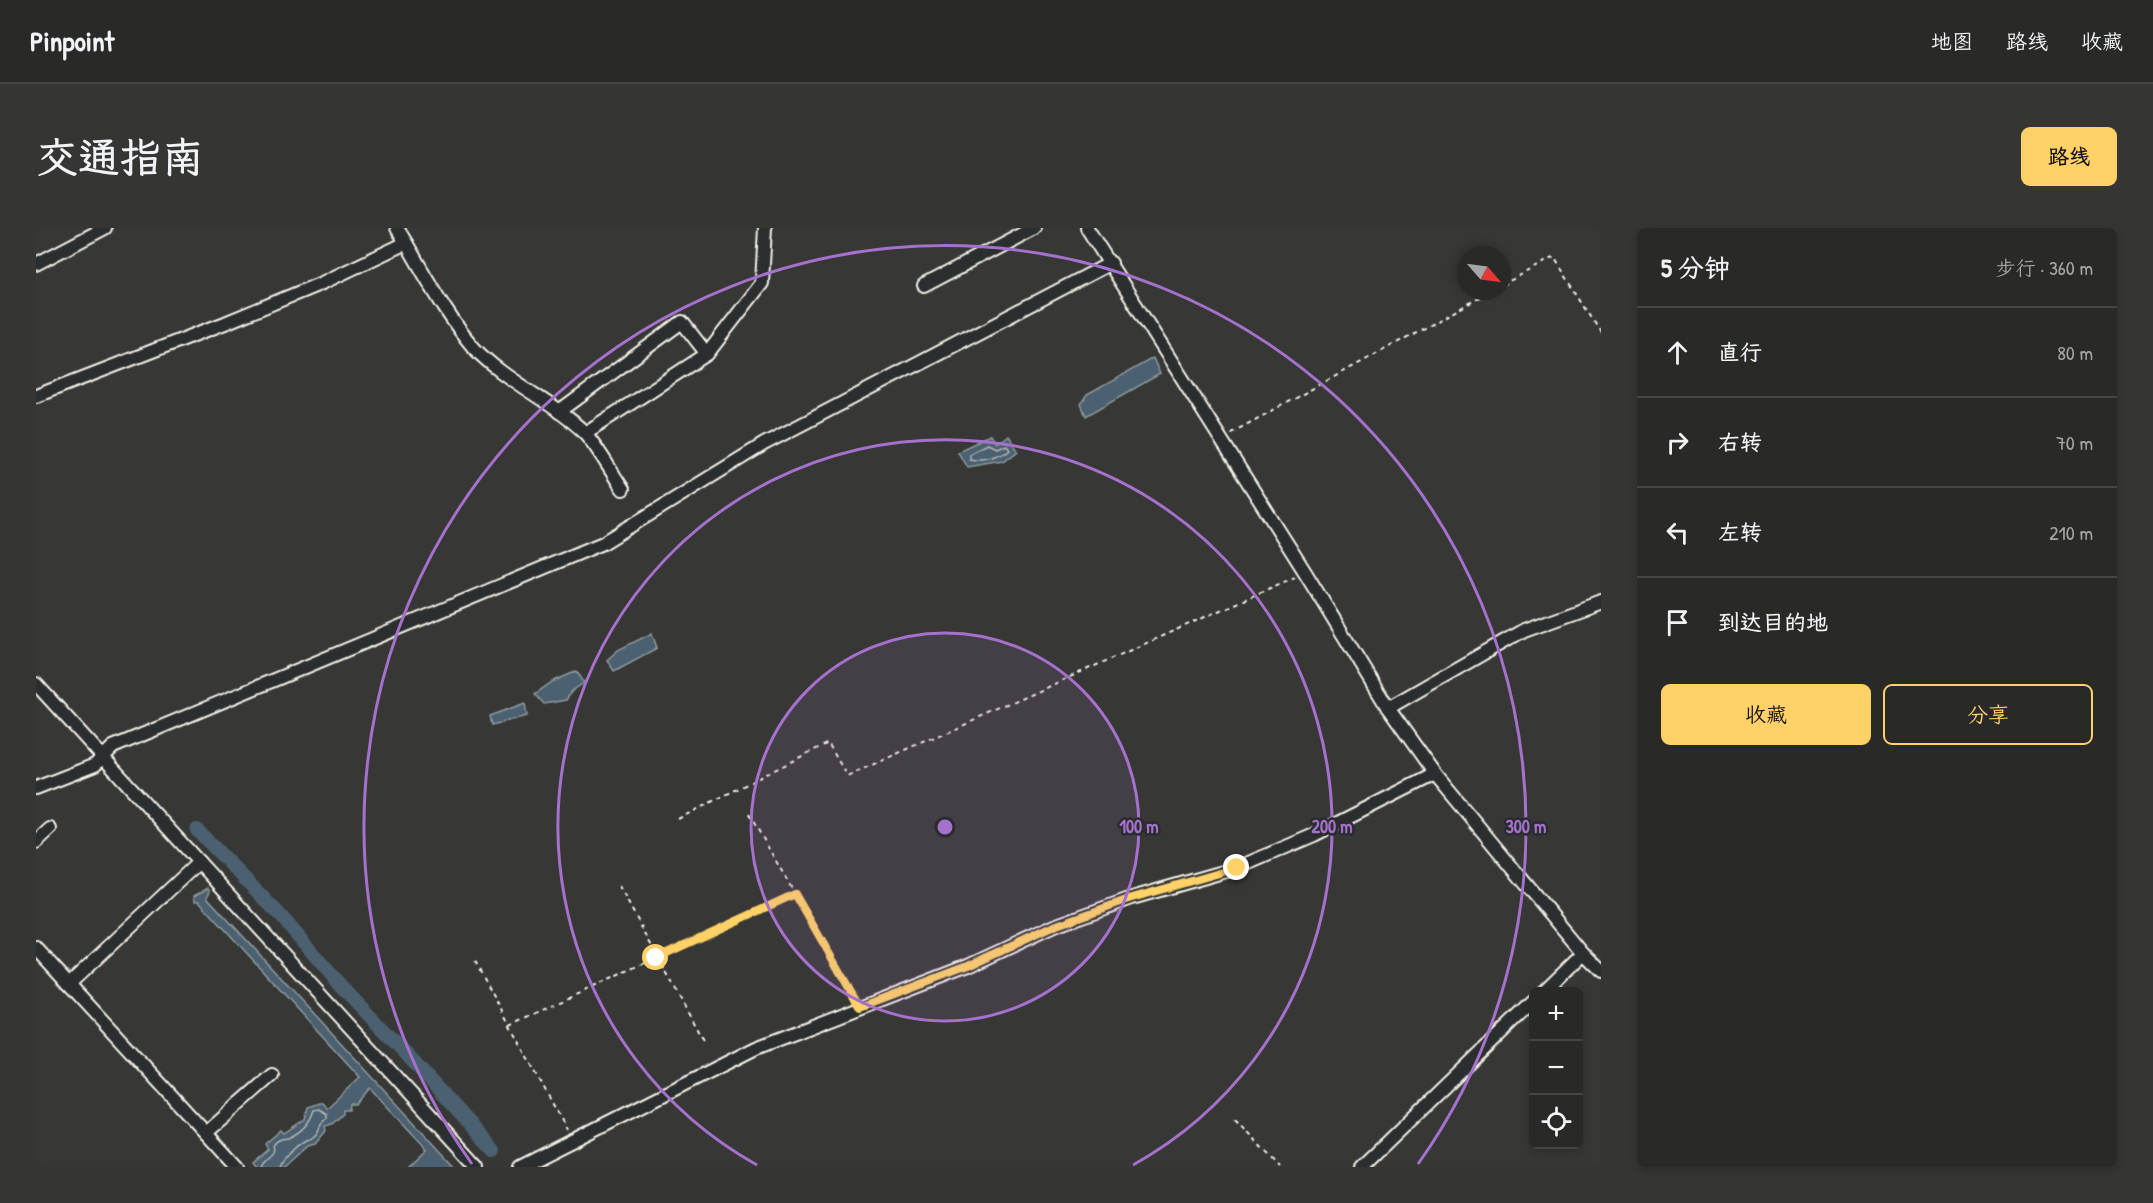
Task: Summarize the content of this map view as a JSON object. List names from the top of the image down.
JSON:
{
  "north": "bottom right",
  "page": {
    "header": "Pinpoint",
    "nav": ["地图", "路线", "收藏"],
    "buttons": [
      "路线",
      ["收藏", "分享"]
    ],
    "title": "交通指南",
    "heading": ["5 分钟", "步行 · 360 m"],
    "list": [
      ["直行", "80 m"],
      ["右转", "70 m"],
      ["左转", "210 m"],
      "到达目的地"
    ],
    "map_buttons": ["+", "−"]
  },
  "rings": ["100 m", "200 m", "300 m"]
}
